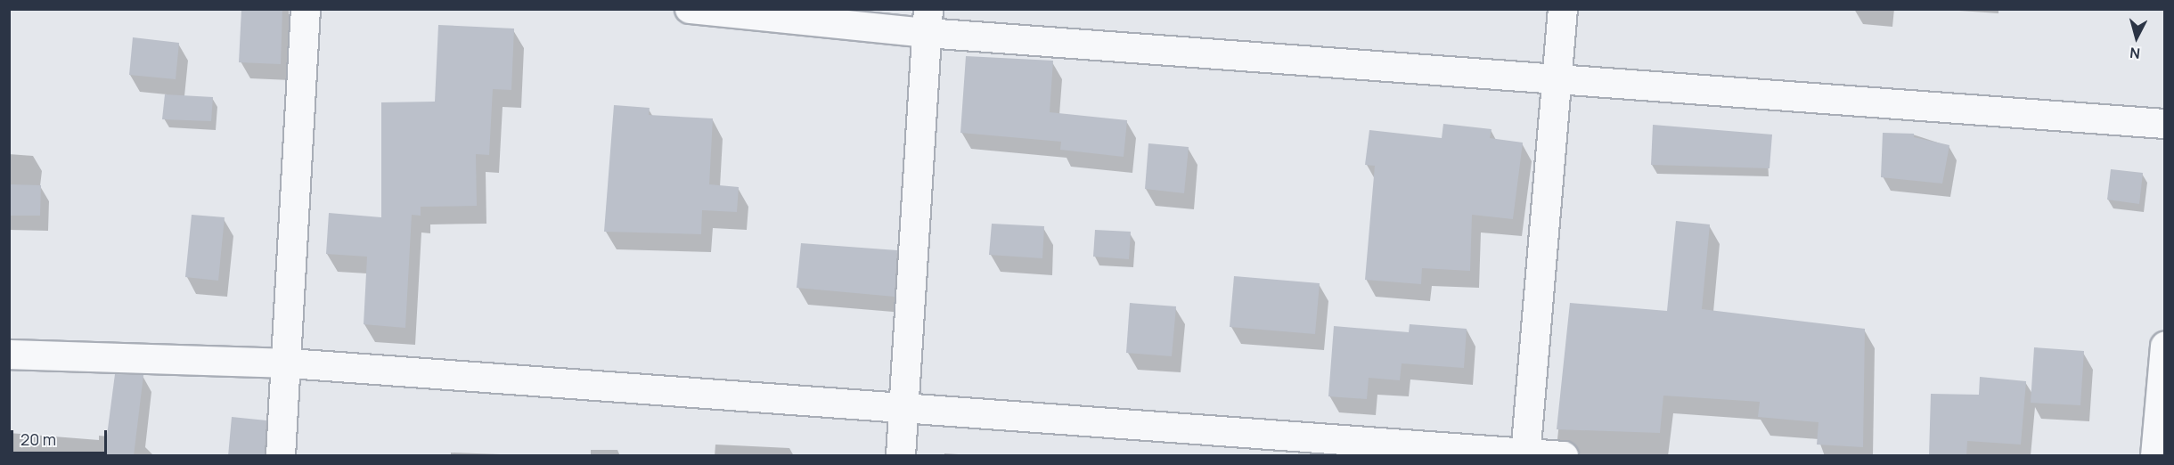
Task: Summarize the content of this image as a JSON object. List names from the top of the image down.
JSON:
{
  "scale_bar": "20 m",
  "north": "bottom"
}
